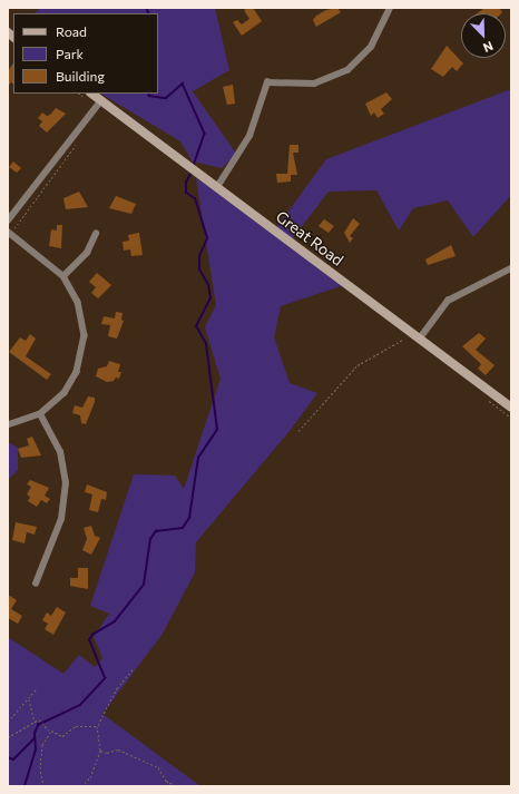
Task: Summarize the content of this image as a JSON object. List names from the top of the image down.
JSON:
{
  "streets": {
    "street": ["Great Road"]
  },
  "legend": ["Road", "Park", "Building"],
  "north": "bottom right"
}
